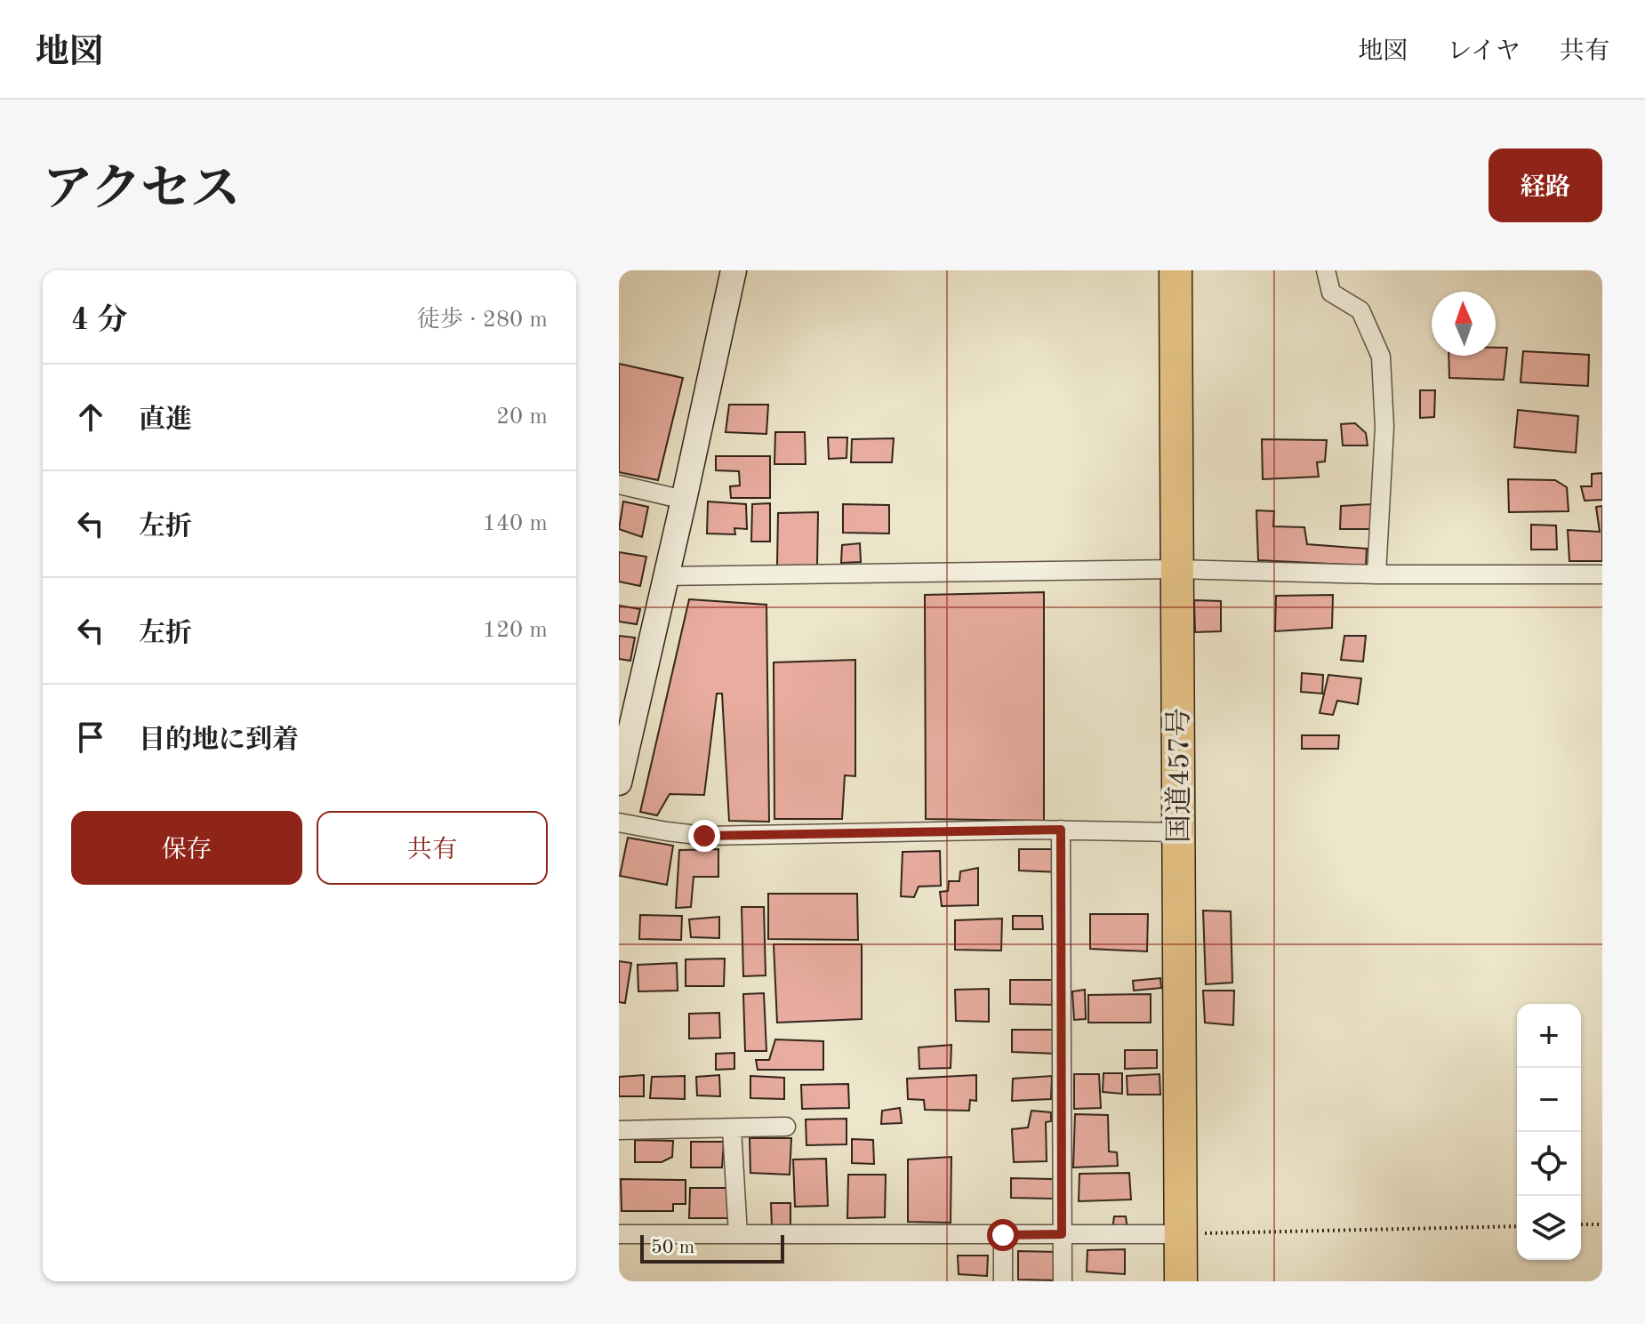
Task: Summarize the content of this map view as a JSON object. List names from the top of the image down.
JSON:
{
  "streets": {
    "highway": ["国道457号"]
  },
  "scale_bar": "50 m",
  "north": "top",
  "page": {
    "header": "地図",
    "nav": ["地図", "レイヤ", "共有"],
    "title": "アクセス",
    "buttons": [
      "経路",
      ["保存", "共有"]
    ],
    "heading": ["4 分", "徒歩 · 280 m"],
    "list": [
      ["直進", "20 m"],
      ["左折", "140 m"],
      ["左折", "120 m"],
      "目的地に到着"
    ],
    "map_buttons": ["+", "−"],
    "scale": "50 m"
  }
}
